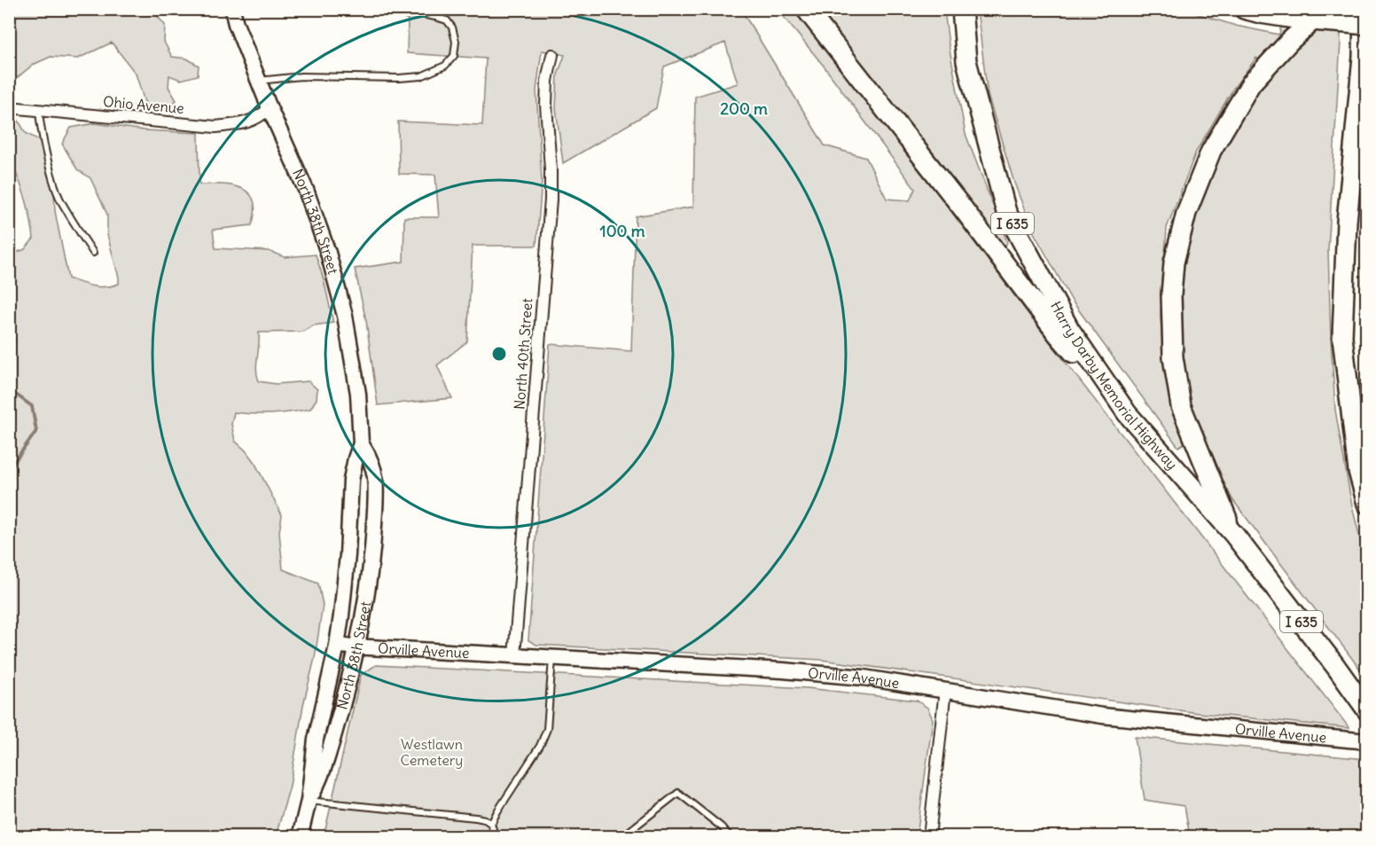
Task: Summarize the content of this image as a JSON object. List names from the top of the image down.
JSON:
{
  "streets": {
    "highway": ["I 635", "Harry Darby Memorial Highway"],
    "main road": ["North 38th Street", "Orville Avenue"],
    "street": ["Ohio Avenue", "North 40th Street"]
  },
  "crossings": [
    ["Ohio Avenue", "North 38th Street"],
    ["North 38th Street", "Orville Avenue"],
    ["North 40th Street", "Orville Avenue"]
  ],
  "parks": ["Westlawn Cemetery"],
  "rings": ["200 m", "100 m"]
}
